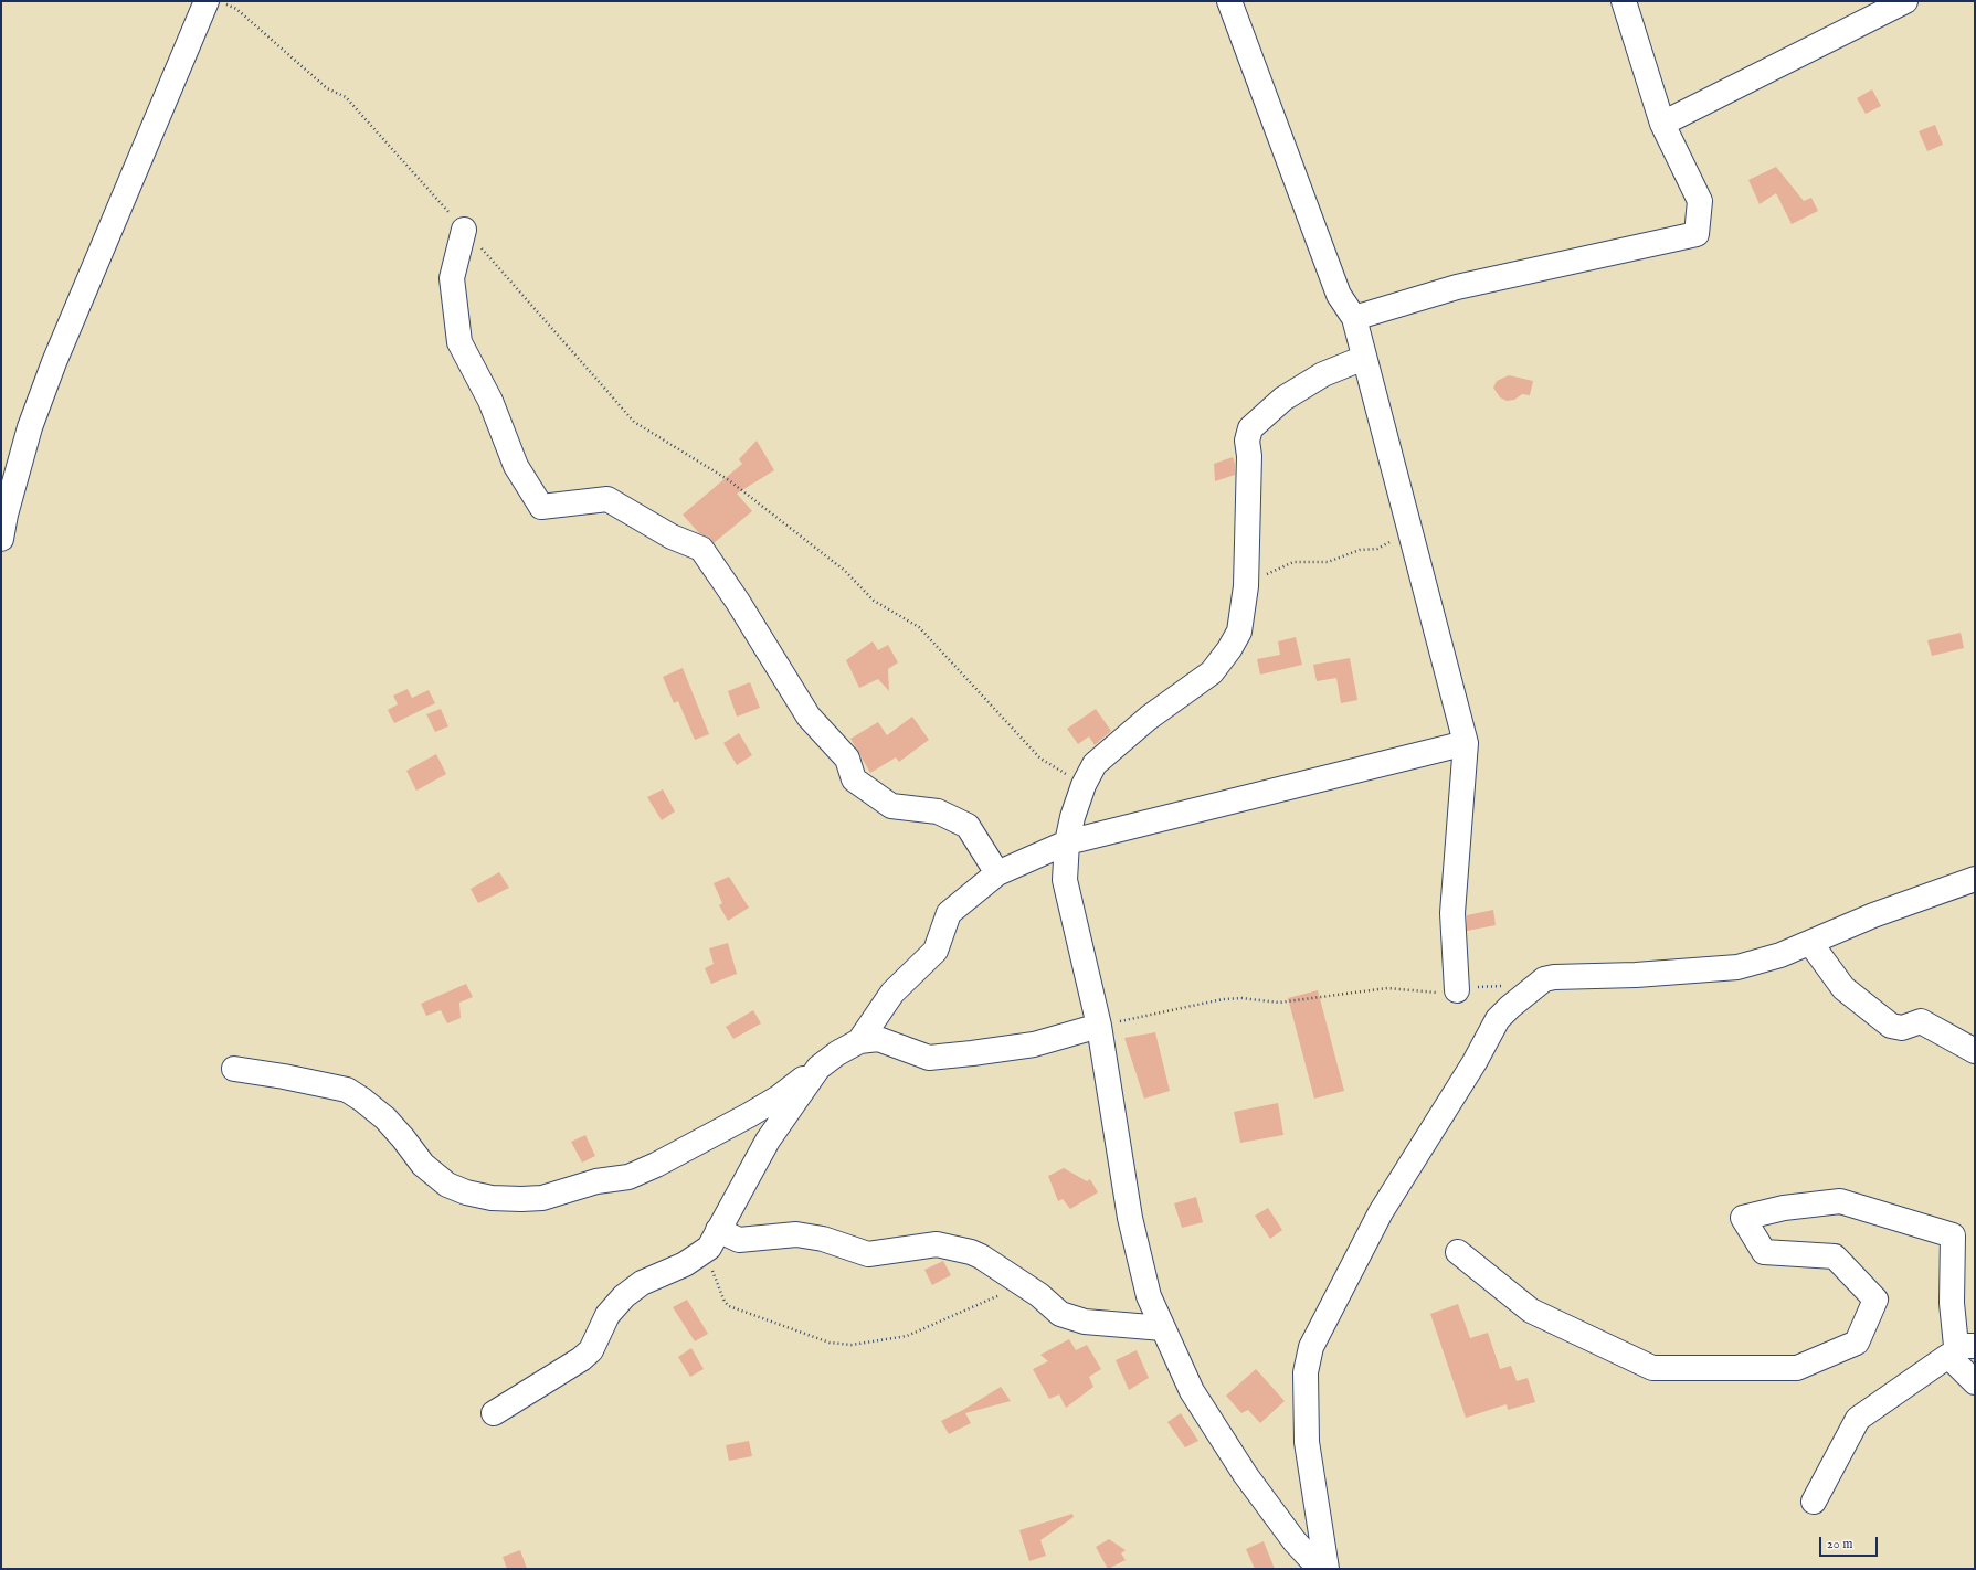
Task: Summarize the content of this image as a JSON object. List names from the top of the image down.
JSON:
{
  "scale_bar": "20 m"
}
